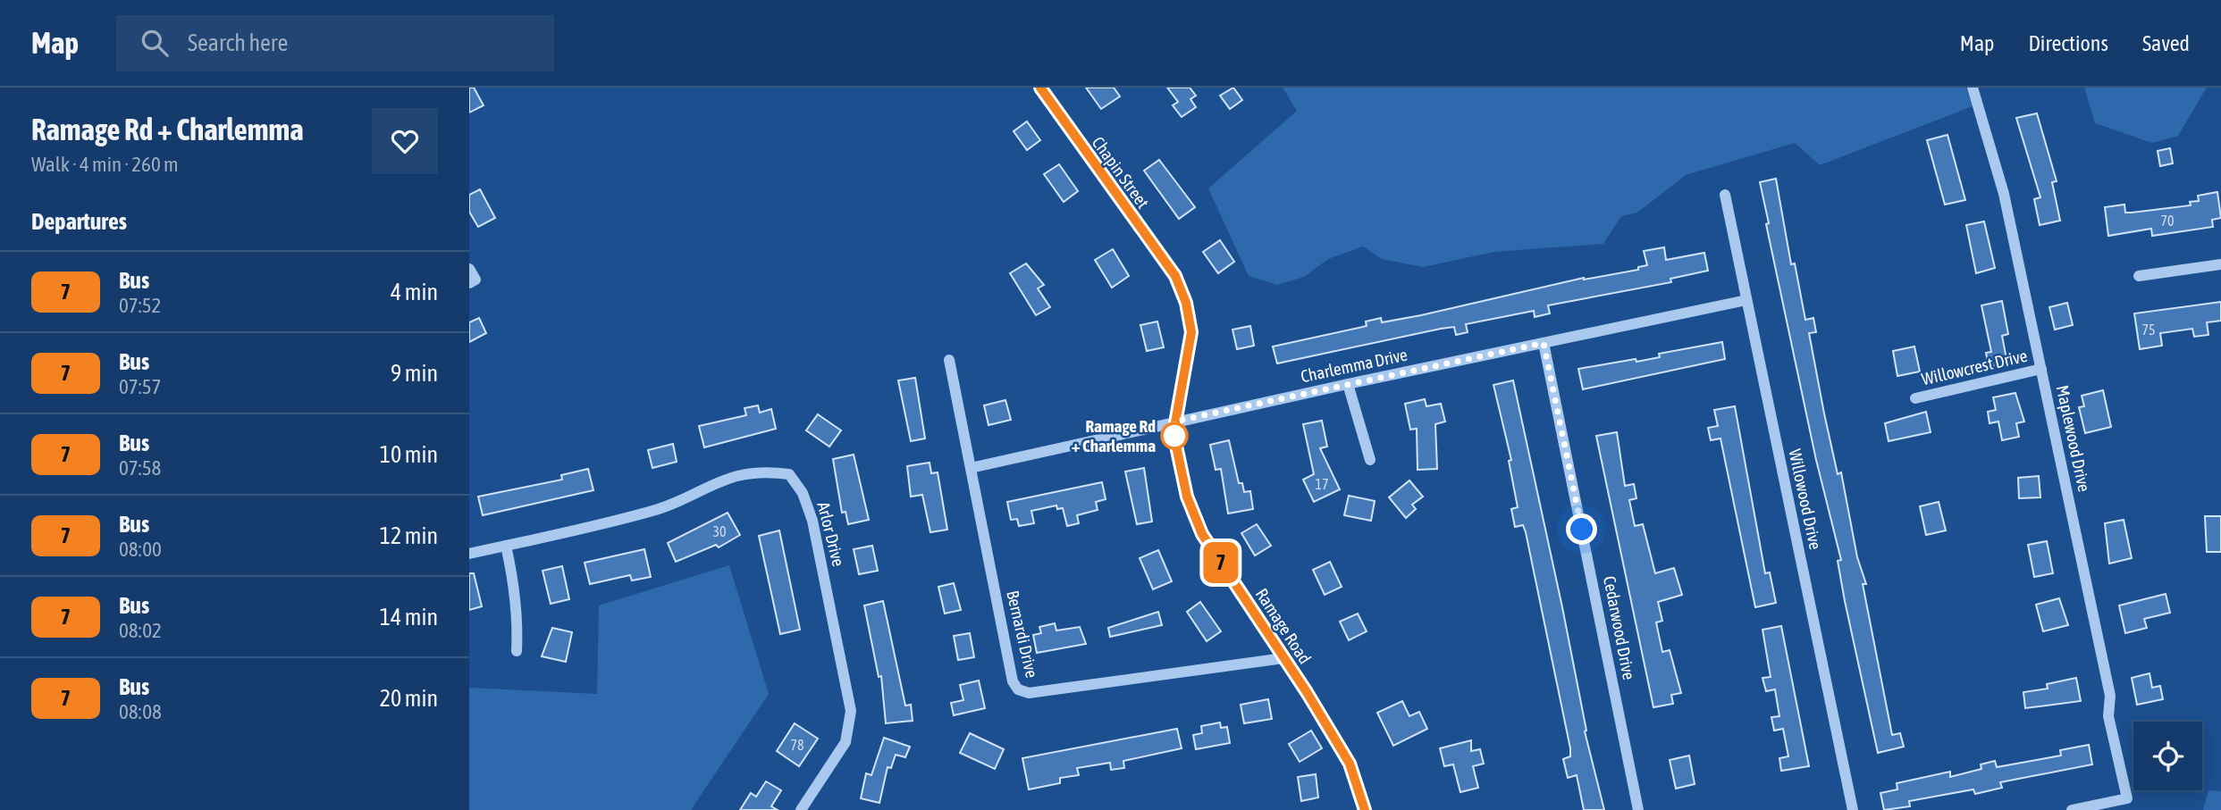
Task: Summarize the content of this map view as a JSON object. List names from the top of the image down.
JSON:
{
  "streets": {
    "street": [
      "Chapin Street",
      "Charlemma Drive",
      "Willowcrest Drive",
      "Maplewood Drive",
      "Willowood Drive",
      "Arlor Drive",
      "Ramage Road",
      "Cedarwood Drive",
      "Bernardi Drive"
    ]
  },
  "crossings": [
    ["Chapin Street", "Ramage Road"],
    ["Charlemma Drive", "Willowood Drive"],
    ["Charlemma Drive", "Ramage Road"],
    ["Charlemma Drive", "Cedarwood Drive"],
    ["Charlemma Drive", "Bernardi Drive"],
    ["Willowcrest Drive", "Maplewood Drive"],
    ["Ramage Road", "Bernardi Drive"]
  ],
  "places": ["Ramage Rd + Charlemma"],
  "lines": ["bus line 7"],
  "house_numbers": [
    "70",
    "75",
    "17",
    "30",
    "78"
  ],
  "page": {
    "header": "Map",
    "search": "Search here",
    "nav": ["Map", "Directions", "Saved"],
    "heading": [
      ["Ramage Rd + Charlemma", "Walk · 4 min · 260 m"],
      "Departures"
    ],
    "on_map": "7",
    "list": [
      {
        "mark": "7",
        "name": "Bus",
        "note": "07:52",
        "value": "4 min"
      },
      {
        "mark": "7",
        "name": "Bus",
        "note": "07:57",
        "value": "9 min"
      },
      {
        "mark": "7",
        "name": "Bus",
        "note": "07:58",
        "value": "10 min"
      },
      {
        "mark": "7",
        "name": "Bus",
        "note": "08:00",
        "value": "12 min"
      },
      {
        "mark": "7",
        "name": "Bus",
        "note": "08:02",
        "value": "14 min"
      },
      {
        "mark": "7",
        "name": "Bus",
        "note": "08:08",
        "value": "20 min"
      }
    ]
  }
}
